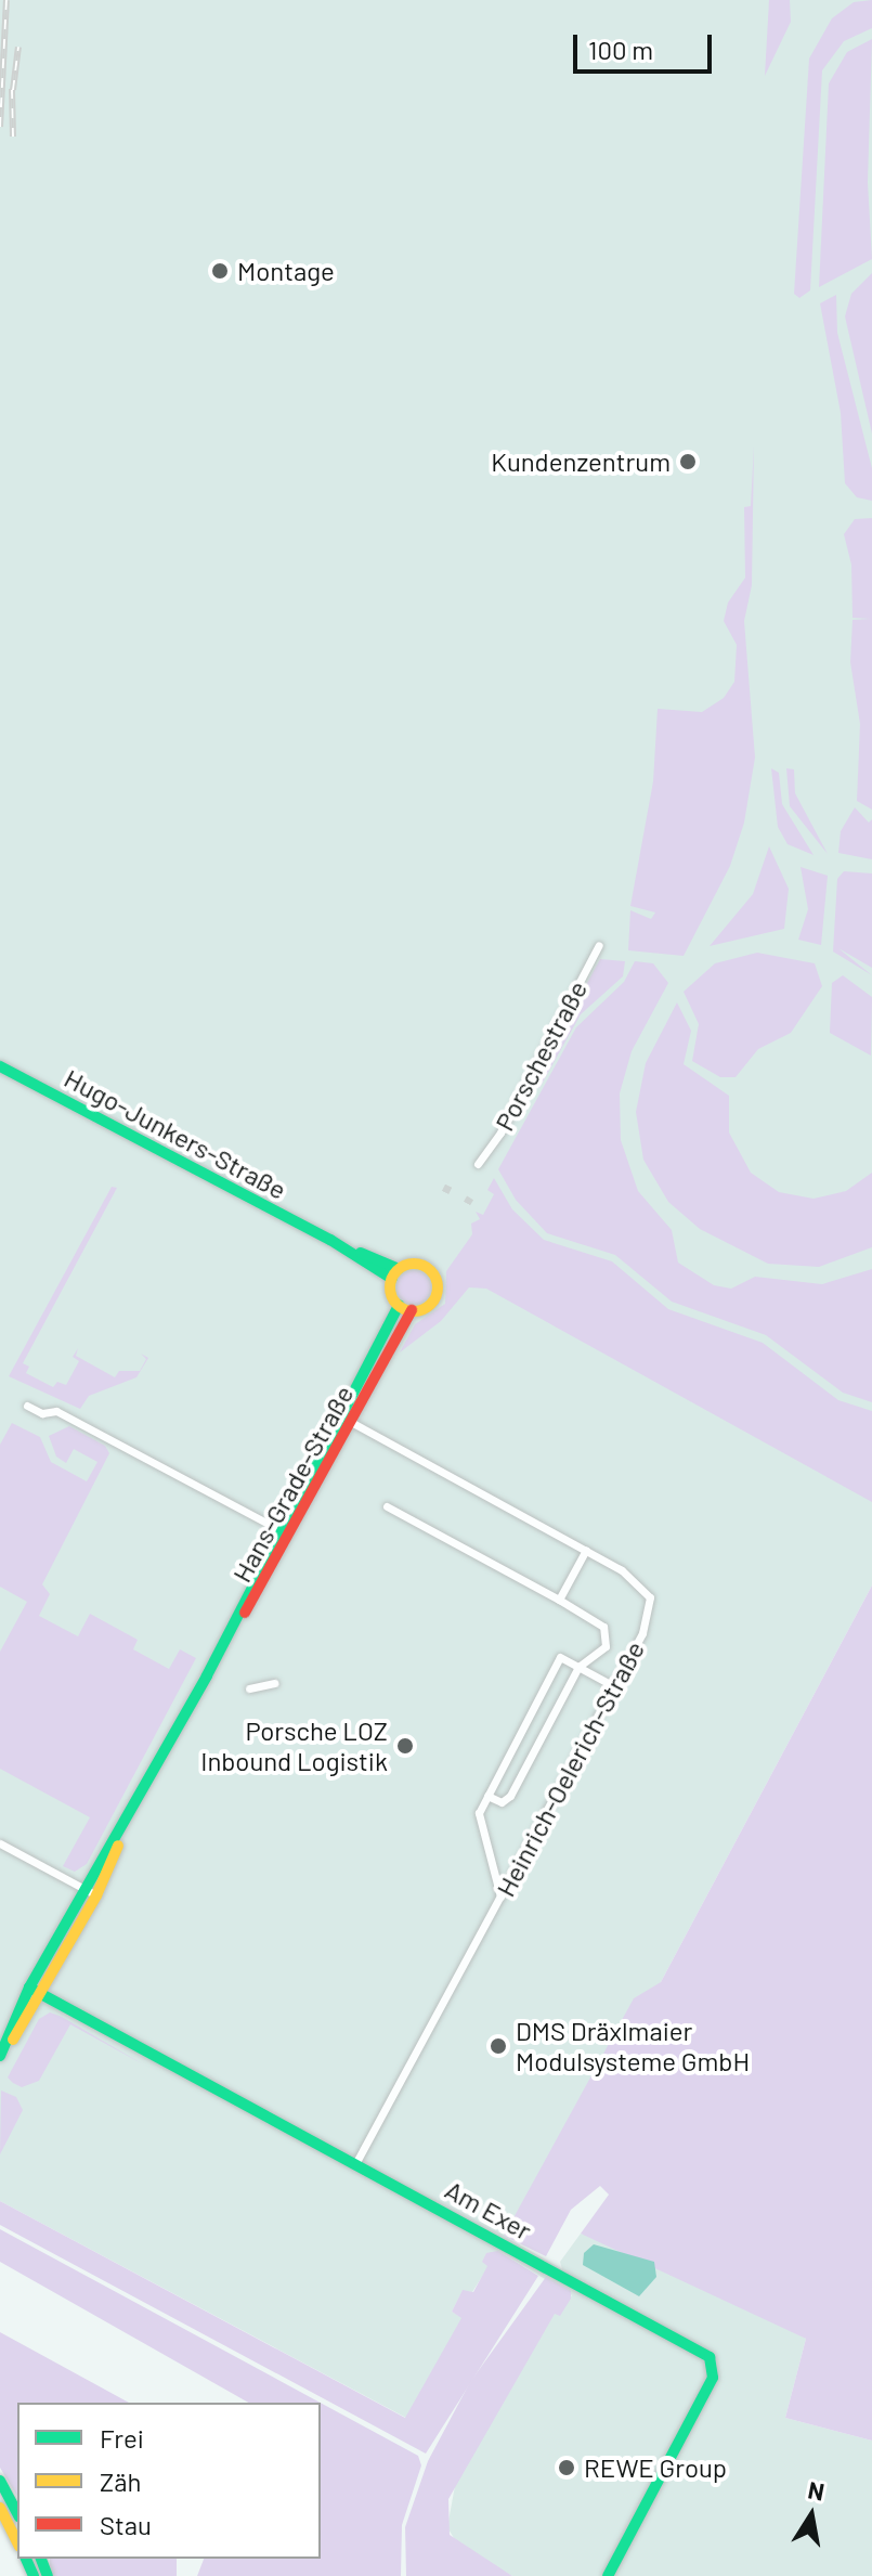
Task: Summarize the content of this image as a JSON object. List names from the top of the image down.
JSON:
{
  "streets": {
    "street": [
      "Porschestraße",
      "Hugo-Junkers-Straße",
      "Hans-Grade-Straße",
      "Heinrich-Oelerich-Straße",
      "Am Exer"
    ]
  },
  "crossings": [
    ["Hugo-Junkers-Straße", "Hans-Grade-Straße"],
    ["Hans-Grade-Straße", "Heinrich-Oelerich-Straße"],
    ["Hans-Grade-Straße", "Am Exer"],
    ["Heinrich-Oelerich-Straße", "Am Exer"]
  ],
  "places": [
    "Montage",
    "Kundenzentrum",
    "Porsche LOZ Inbound Logistik",
    "DMS Dräxlmaier Modulsysteme GmbH",
    "REWE Group"
  ],
  "legend": ["Frei", "Zäh", "Stau"],
  "scale_bar": "100 m",
  "north": "top"
}
